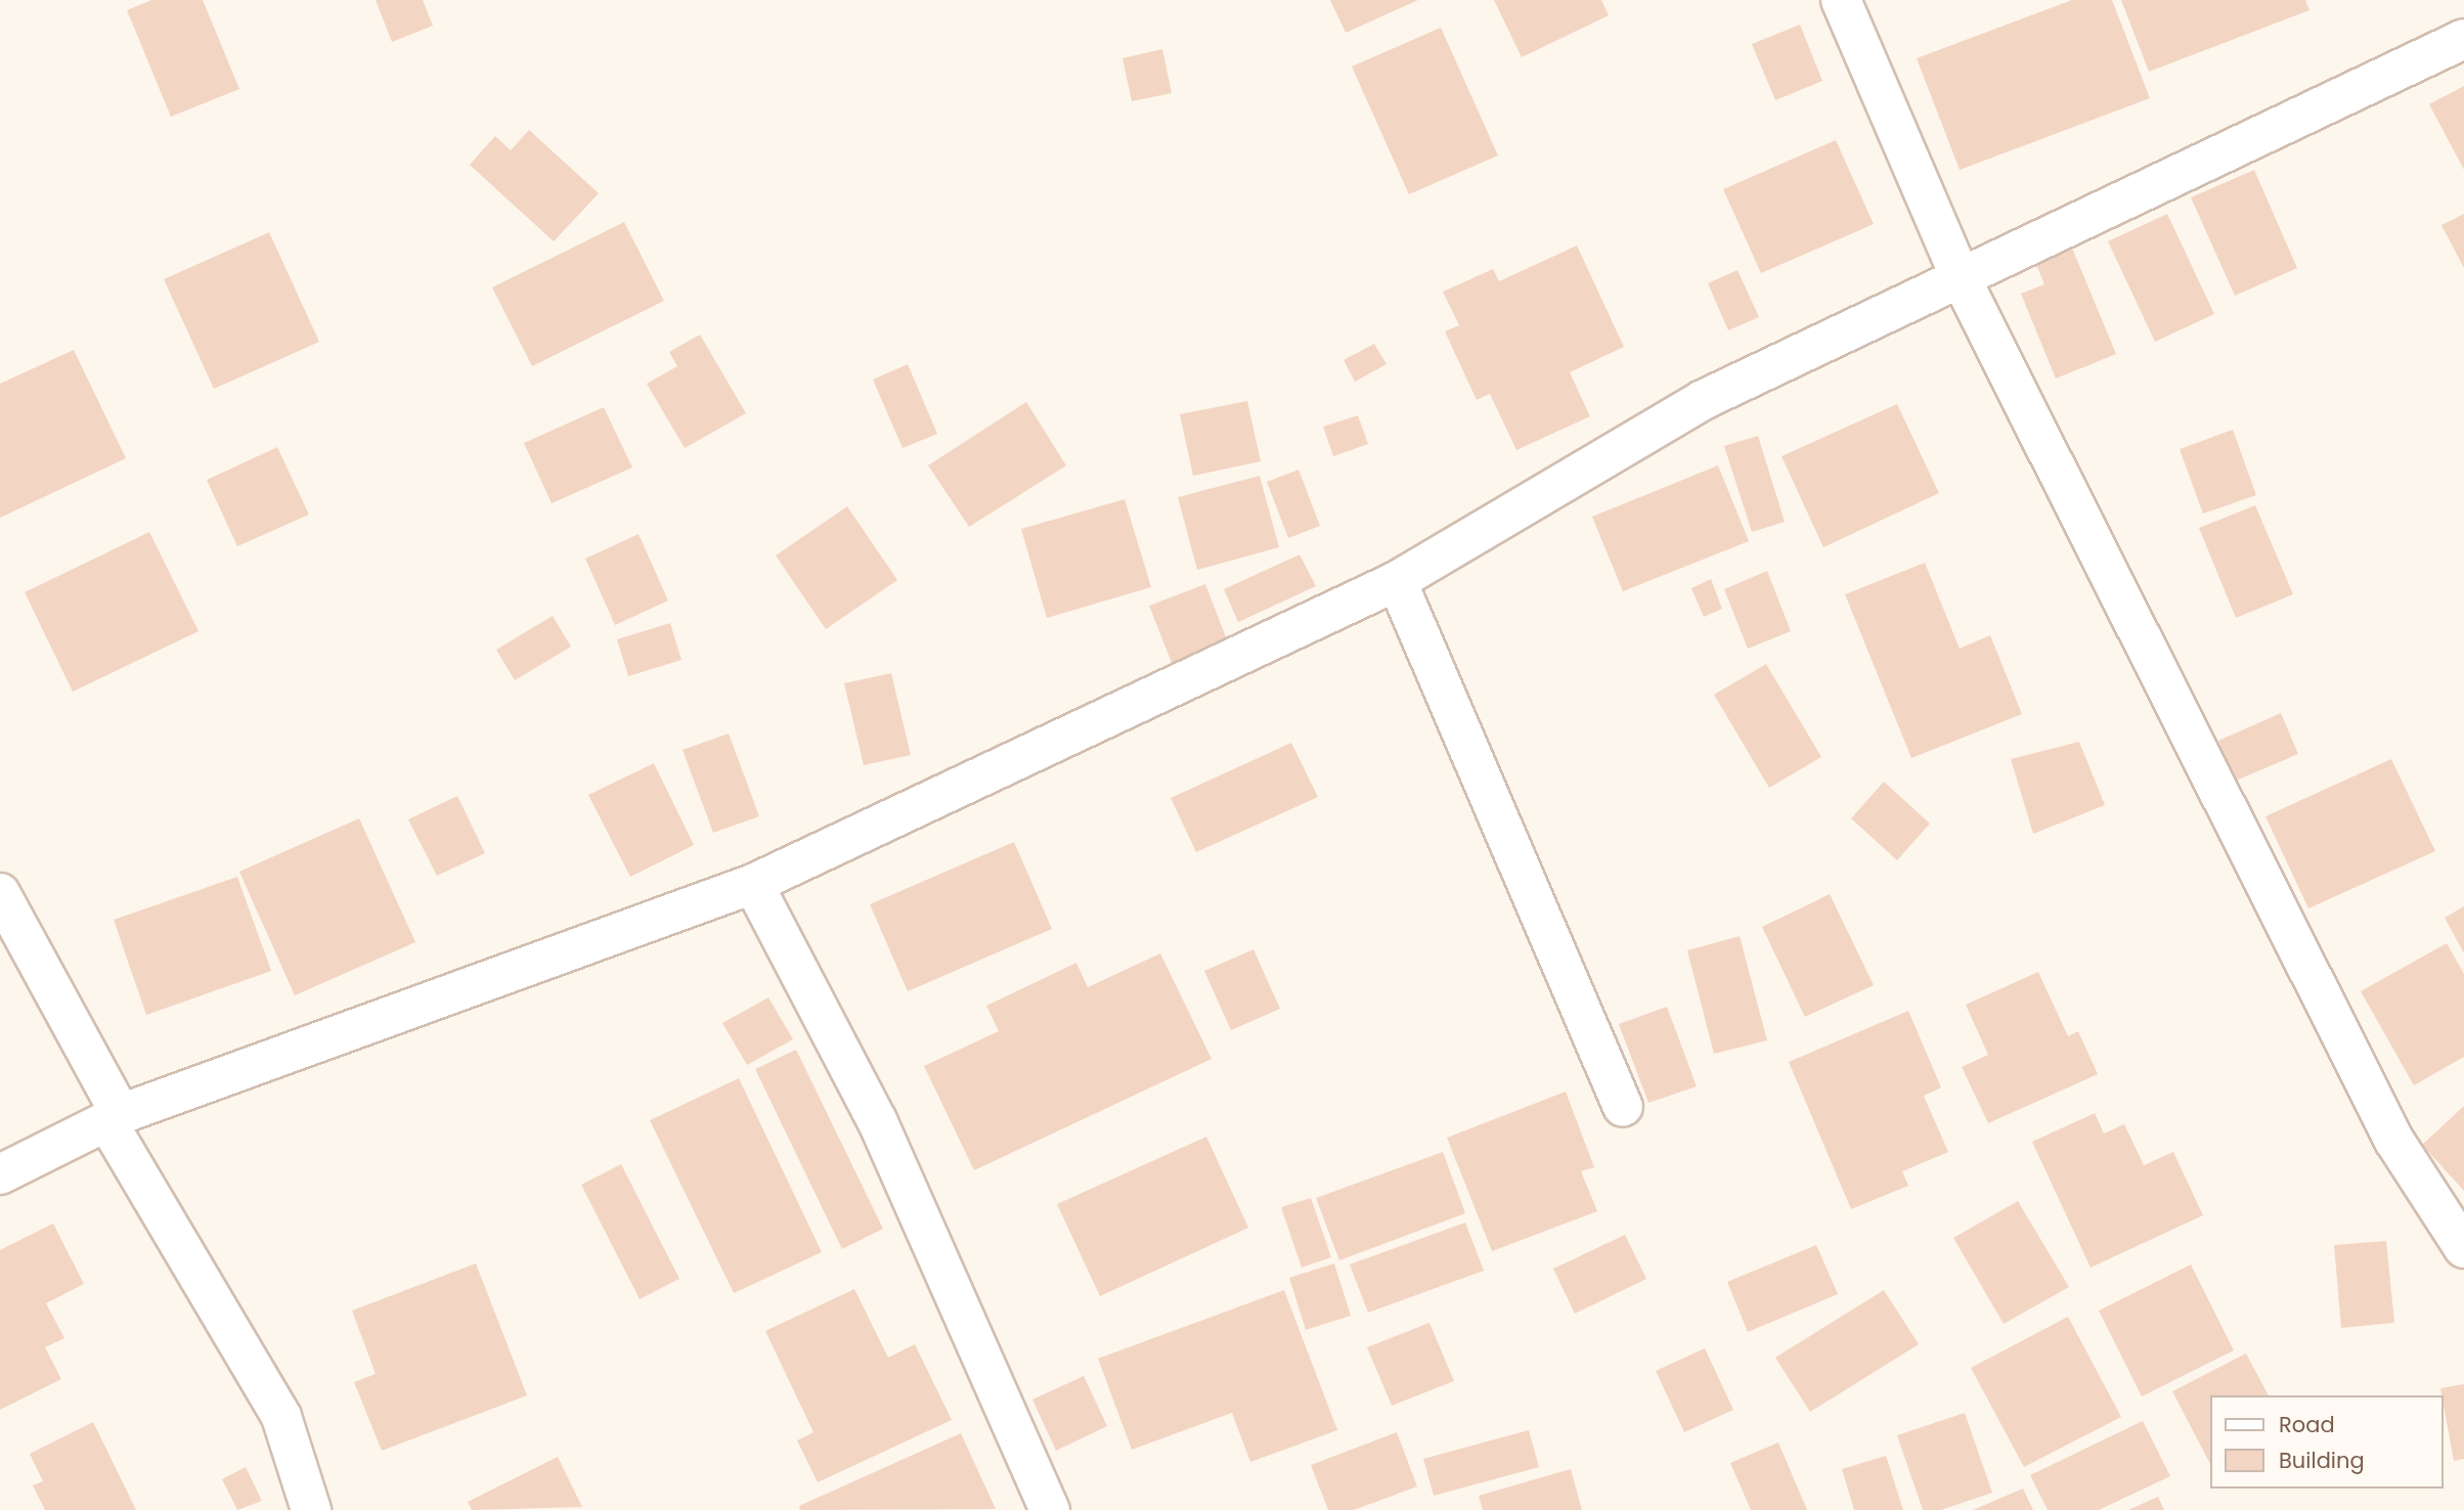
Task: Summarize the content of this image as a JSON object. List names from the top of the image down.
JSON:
{
  "legend": ["Road", "Building"]
}
